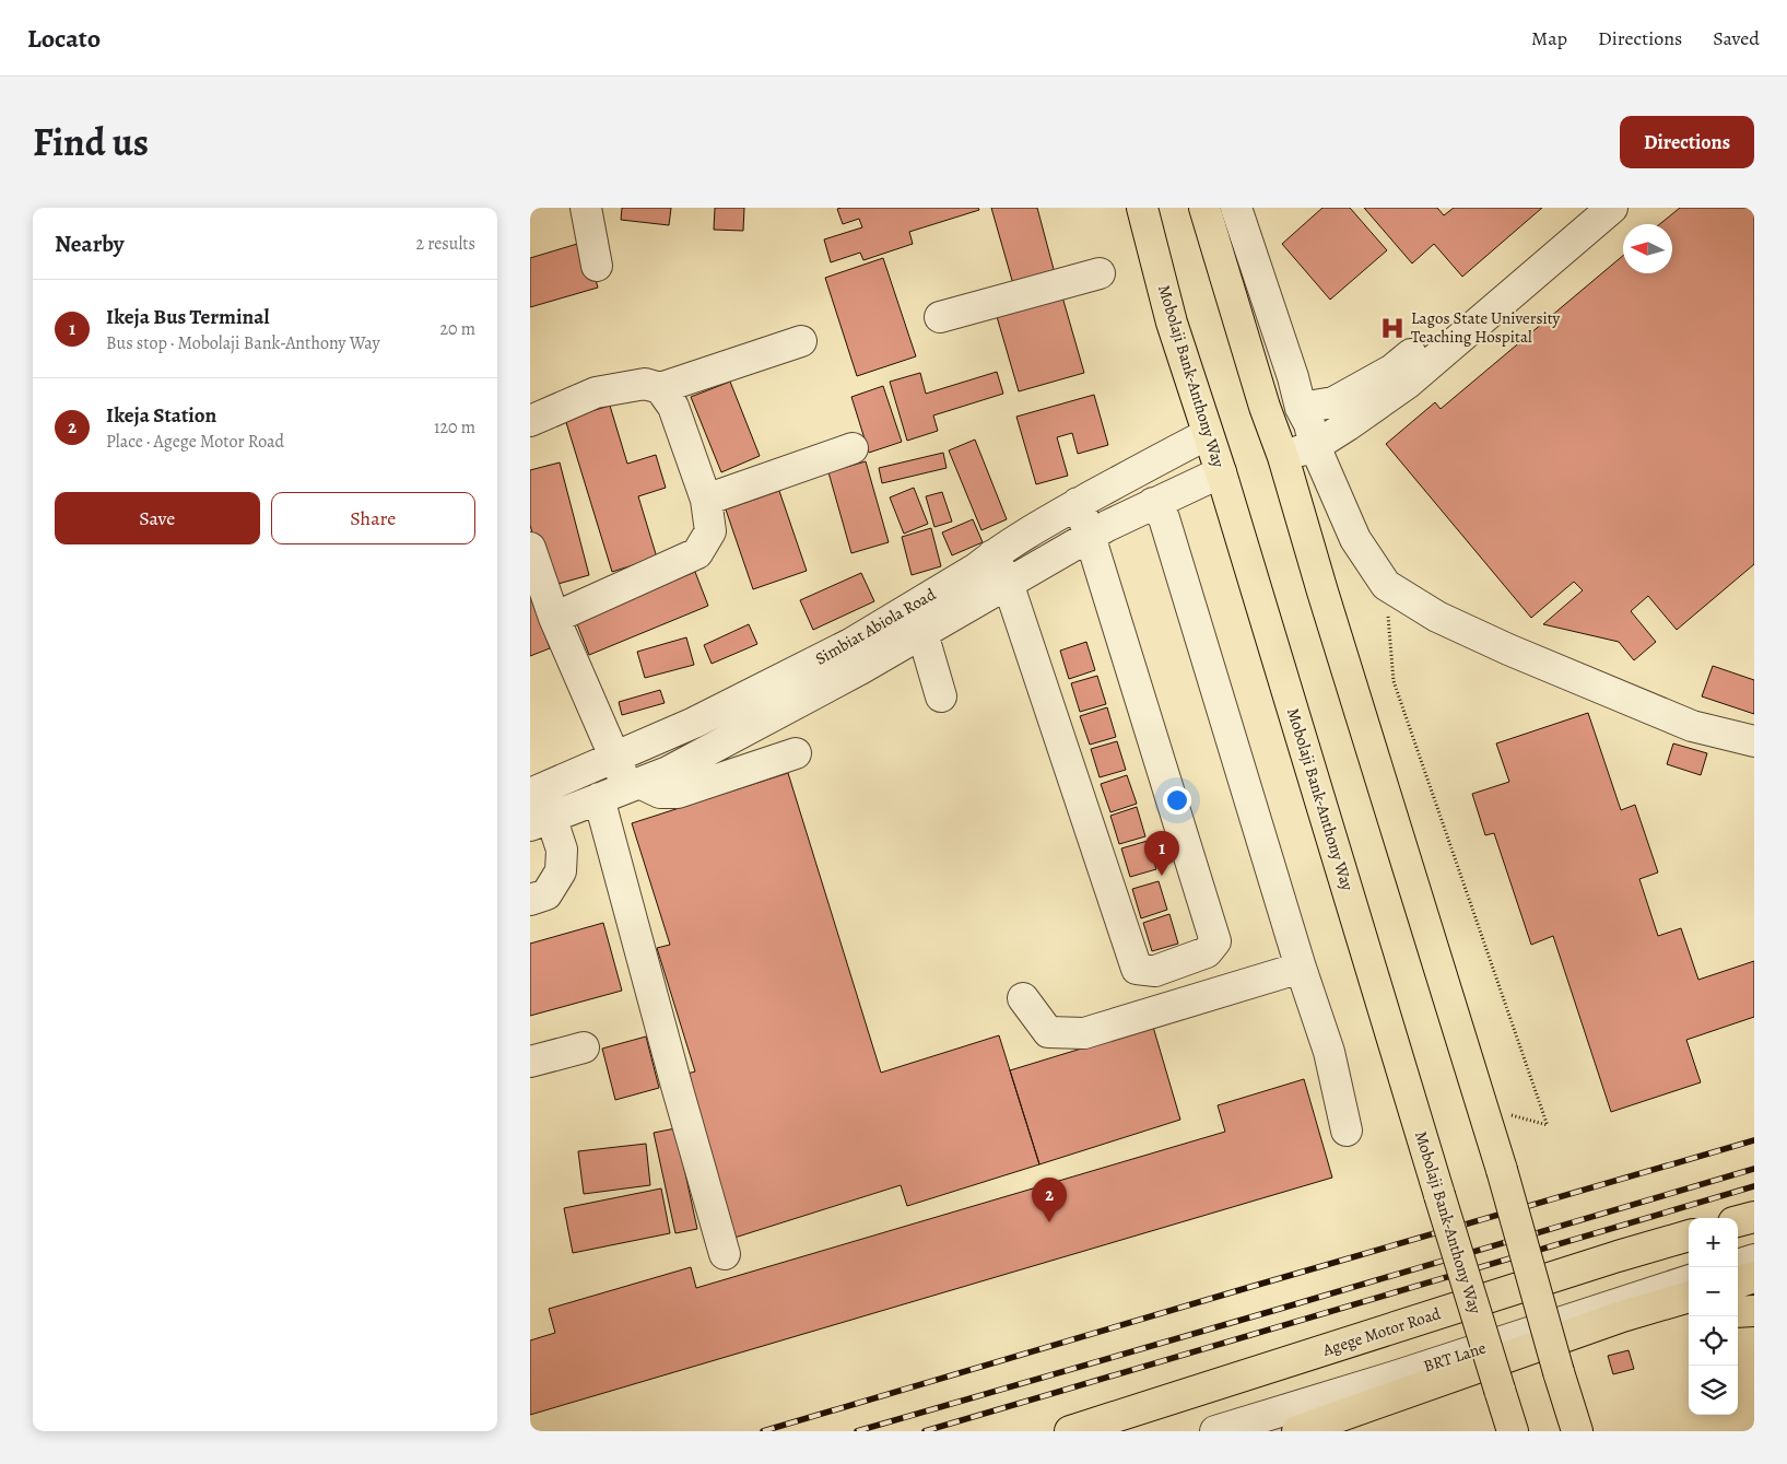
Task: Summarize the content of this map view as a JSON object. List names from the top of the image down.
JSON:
{
  "streets": {
    "main road": ["Mobolaji Bank-Anthony Way", "Agege Motor Road"],
    "street": ["Simbiat Abiola Road", "BRT Lane"]
  },
  "crossings": [
    ["Mobolaji Bank-Anthony Way", "Simbiat Abiola Road"]
  ],
  "places": {
    "hospital": ["Lagos State University Teaching Hospital"]
  },
  "north": "left",
  "page": {
    "header": "Locato",
    "nav": ["Map", "Directions", "Saved"],
    "title": "Find us",
    "buttons": [
      "Directions",
      ["Save", "Share"]
    ],
    "heading": ["Nearby", "2 results"],
    "list": [
      {
        "mark": "1",
        "name": "Ikeja Bus Terminal",
        "note": "Bus stop · Mobolaji Bank-Anthony Way",
        "value": "20 m"
      },
      {
        "mark": "2",
        "name": "Ikeja Station",
        "note": "Place · Agege Motor Road",
        "value": "120 m"
      }
    ],
    "pins": ["1", "2"],
    "map_buttons": ["+", "−"]
  }
}
